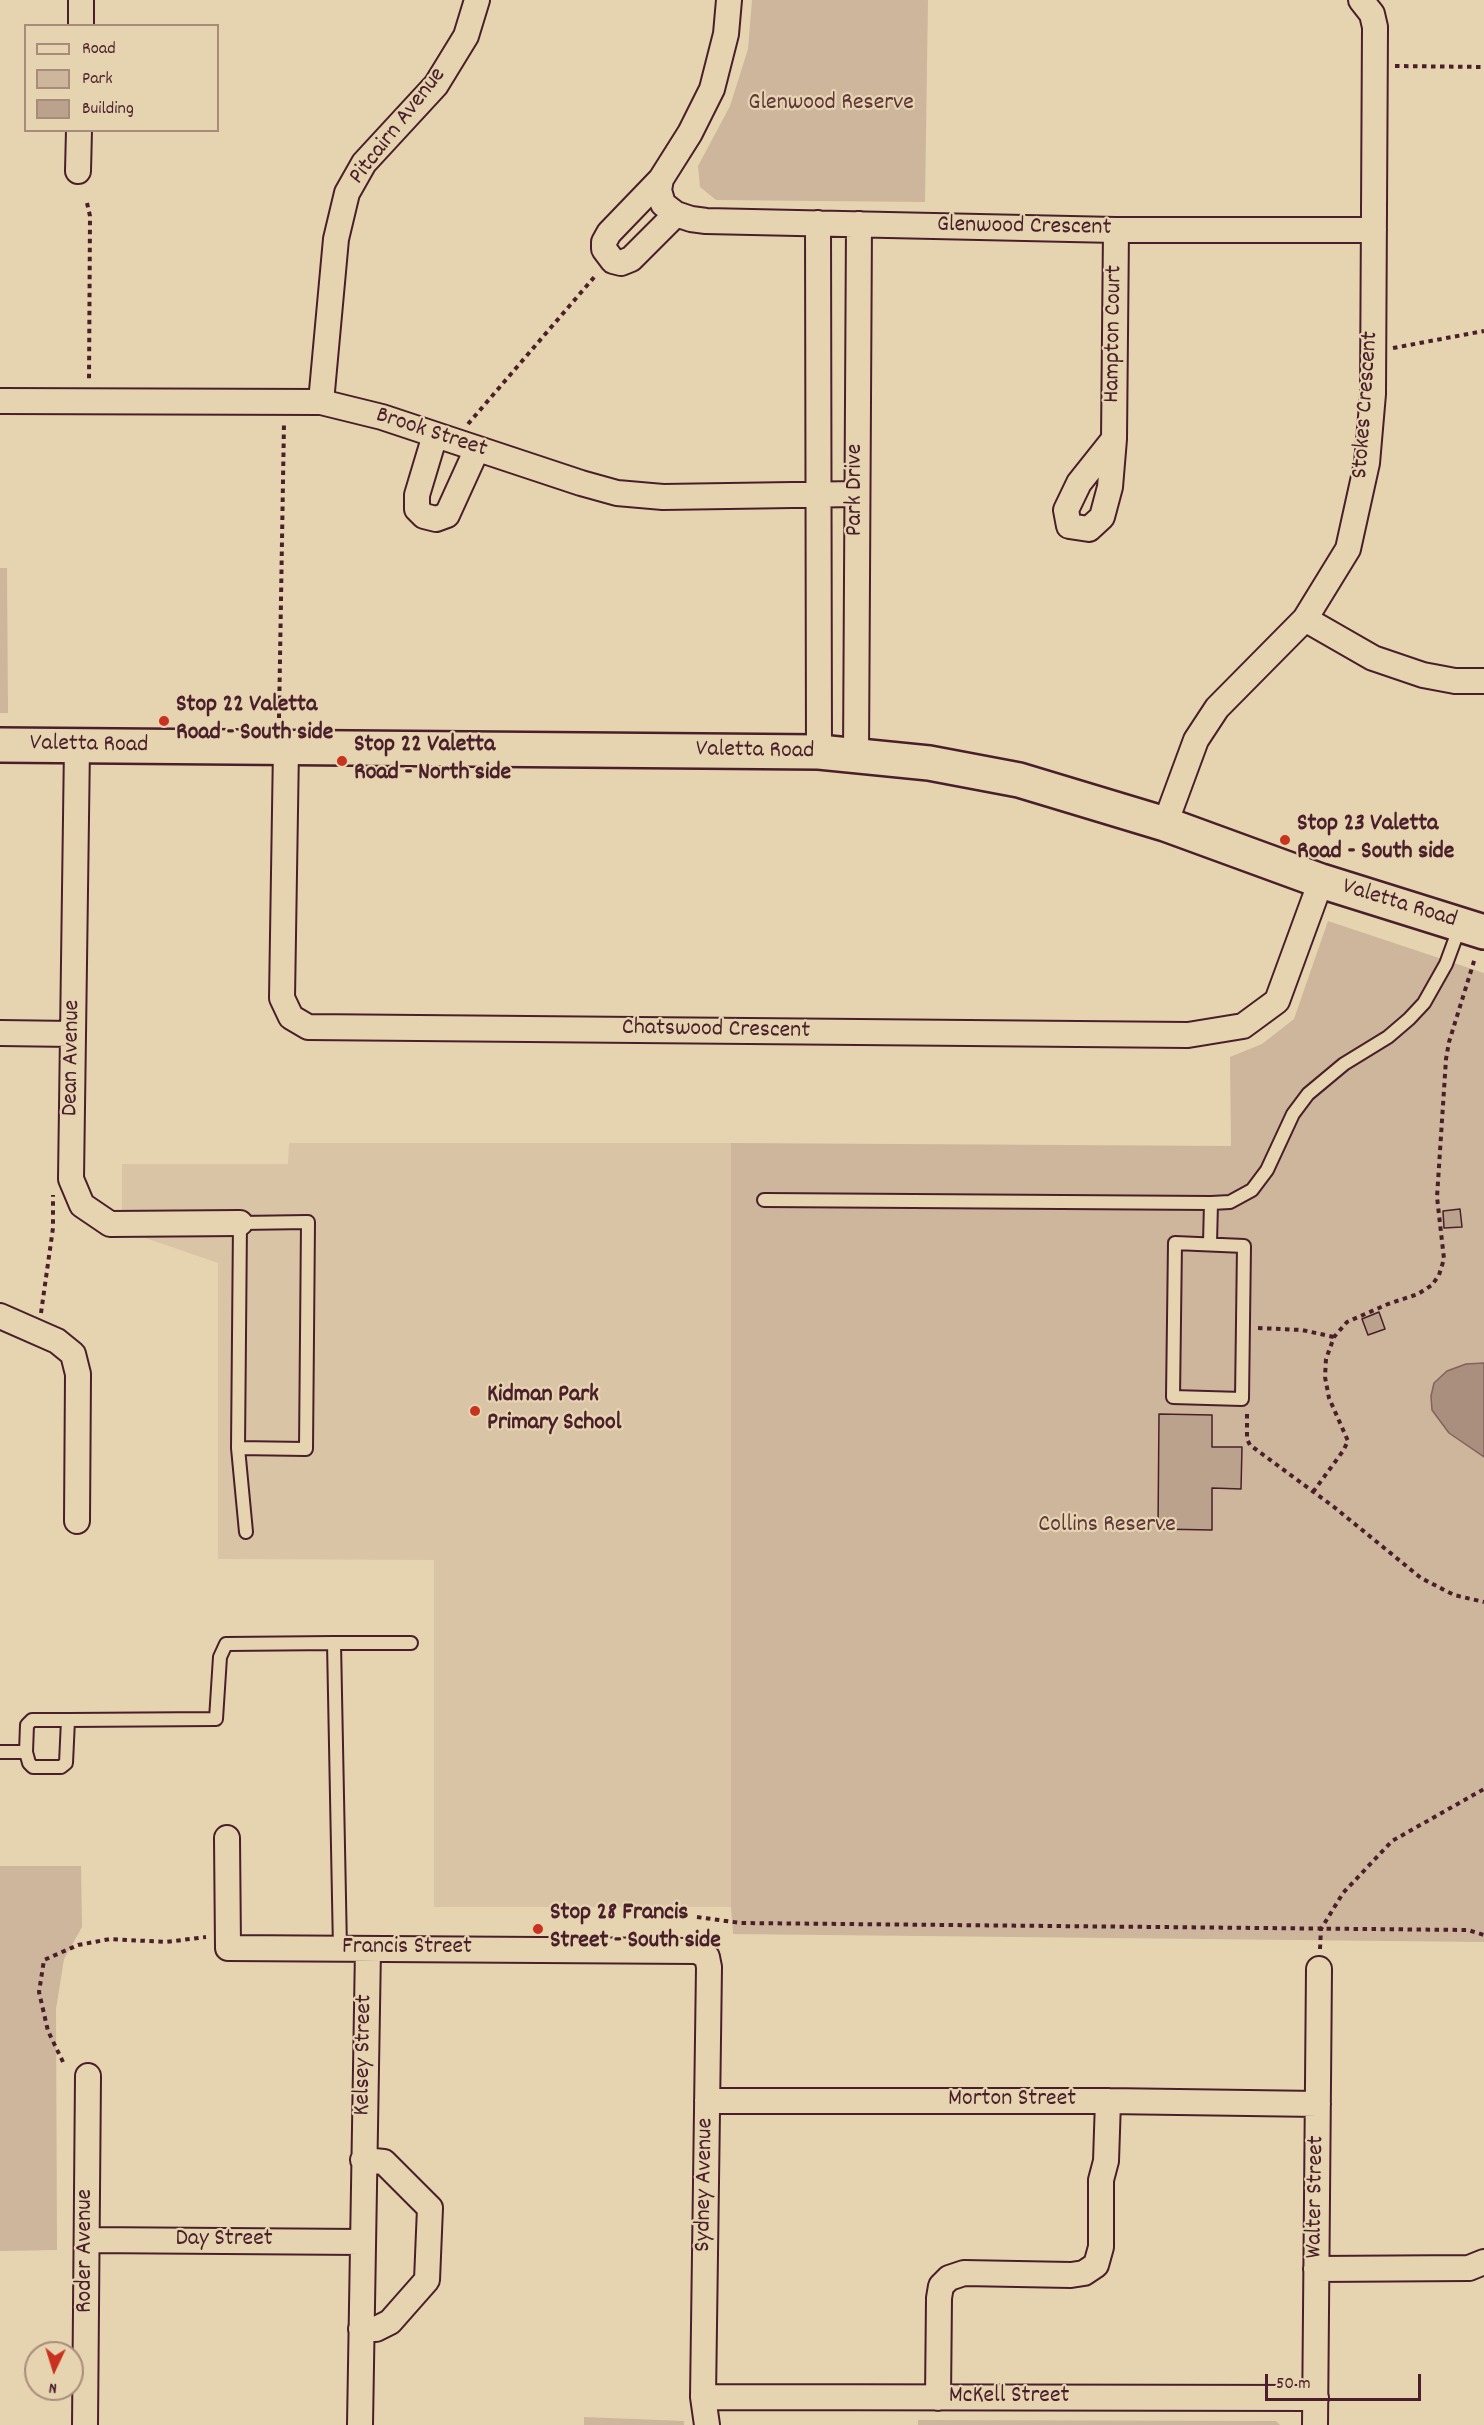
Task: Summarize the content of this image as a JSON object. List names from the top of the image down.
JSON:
{
  "streets": {
    "street": [
      "Pitcairn Avenue",
      "Glenwood Crescent",
      "Hampton Court",
      "Stokes Crescent",
      "Brook Street",
      "Park Drive",
      "Valetta Road",
      "Chatswood Crescent",
      "Dean Avenue",
      "Francis Street",
      "Kelsey Street",
      "Morton Street",
      "Sydney Avenue",
      "Walter Street",
      "Day Street",
      "Roder Avenue",
      "McKell Street"
    ]
  },
  "crossings": [
    ["Pitcairn Avenue", "Brook Street"],
    ["Glenwood Crescent", "Hampton Court"],
    ["Glenwood Crescent", "Stokes Crescent"],
    ["Glenwood Crescent", "Park Drive"],
    ["Stokes Crescent", "Valetta Road"],
    ["Brook Street", "Park Drive"],
    ["Park Drive", "Valetta Road"],
    ["Valetta Road", "Chatswood Crescent"],
    ["Valetta Road", "Dean Avenue"],
    ["Francis Street", "Kelsey Street"],
    ["Francis Street", "Sydney Avenue"],
    ["Kelsey Street", "Day Street"],
    ["Morton Street", "Sydney Avenue"],
    ["Morton Street", "Walter Street"],
    ["Sydney Avenue", "McKell Street"],
    ["Walter Street", "McKell Street"],
    ["Day Street", "Roder Avenue"]
  ],
  "parks": ["Glenwood Reserve", "Collins Reserve"],
  "places": [
    "Stop 22 Valetta Road - South side",
    "Stop 22 Valetta Road - North side",
    "Stop 23 Valetta Road - South side",
    "Kidman Park Primary School",
    "Stop 28 Francis Street - South side"
  ],
  "legend": ["Road", "Park", "Building"],
  "scale_bar": "50 m",
  "north": "bottom"
}
